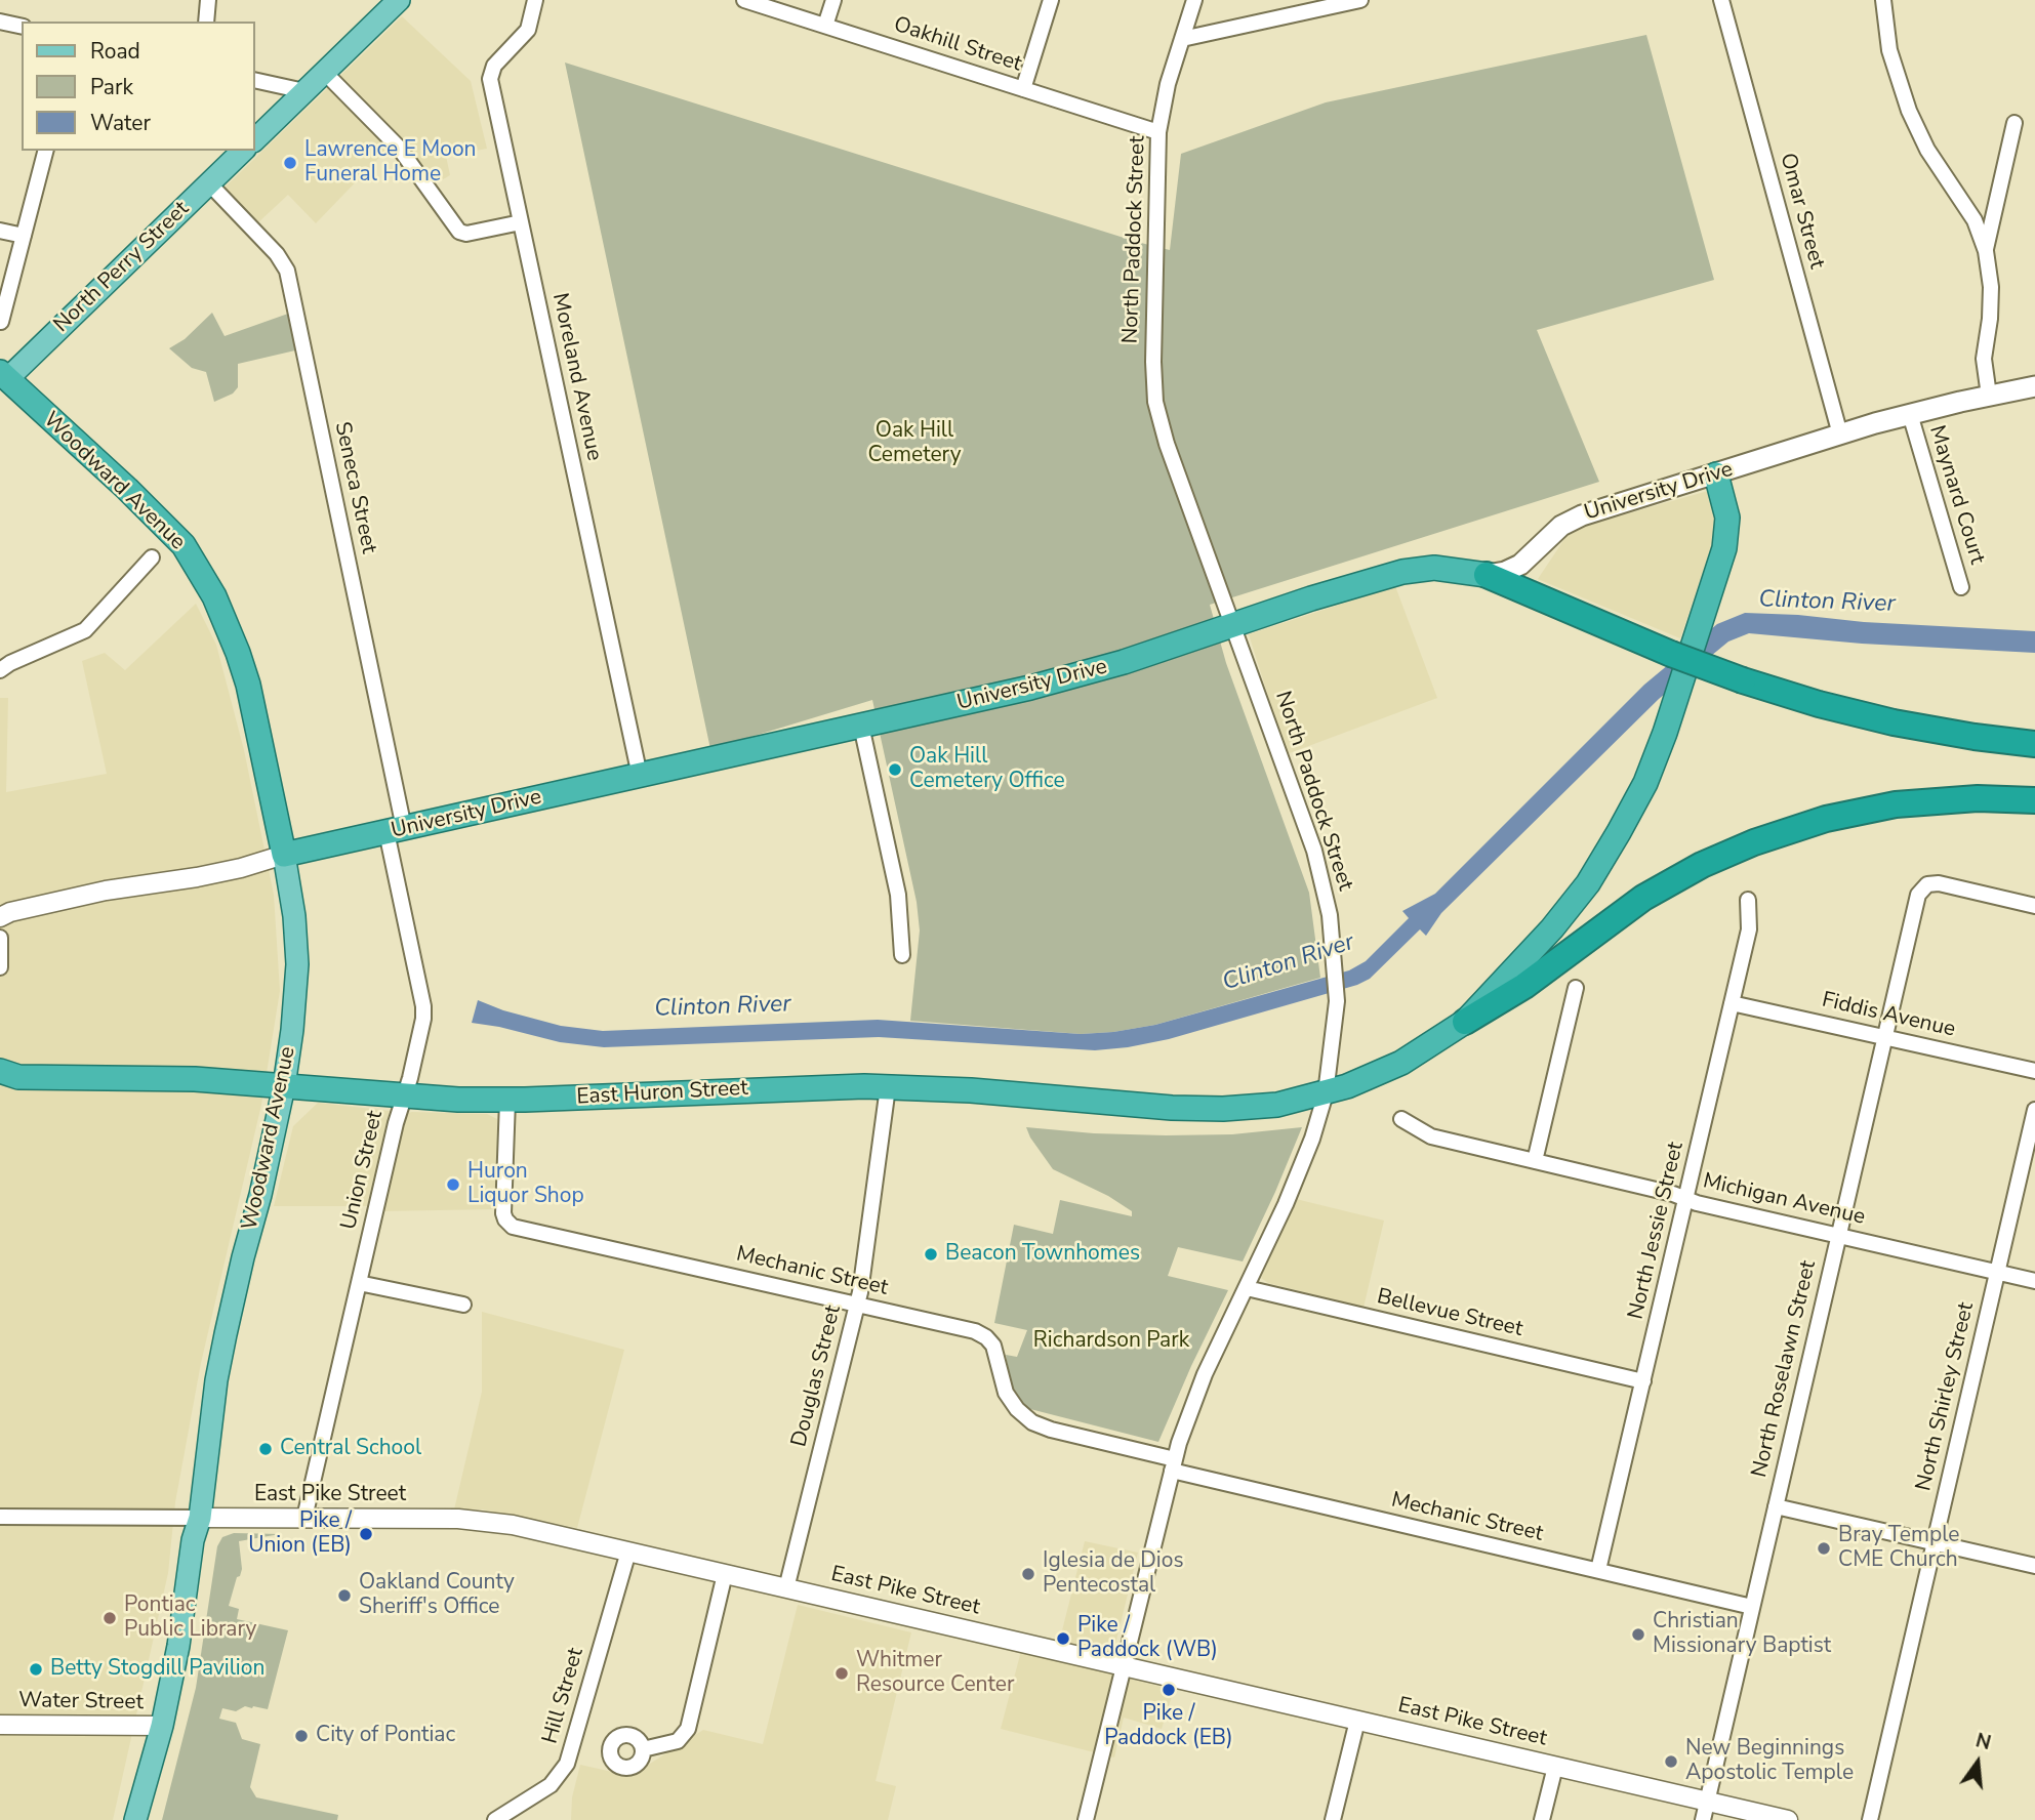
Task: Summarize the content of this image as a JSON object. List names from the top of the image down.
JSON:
{
  "streets": {
    "highway": ["Woodward Avenue", "University Drive", "East Huron Street"],
    "main road": ["North Perry Street"],
    "street": [
      "Oakhill Street",
      "Omar Street",
      "North Paddock Street",
      "Moreland Avenue",
      "Seneca Street",
      "Maynard Court",
      "Fiddis Avenue",
      "Union Street",
      "Michigan Avenue",
      "North Jessie Street",
      "Mechanic Street",
      "Bellevue Street",
      "North Roselawn Street",
      "Douglas Street",
      "North Shirley Street",
      "East Pike Street",
      "Hill Street",
      "Water Street"
    ]
  },
  "crossings": [
    ["Oakhill Street", "North Paddock Street"],
    ["Omar Street", "University Drive"],
    ["North Paddock Street", "University Drive"],
    ["North Paddock Street", "East Huron Street"],
    ["North Paddock Street", "Mechanic Street"],
    ["North Paddock Street", "Bellevue Street"],
    ["North Paddock Street", "East Pike Street"],
    ["North Perry Street", "Woodward Avenue"],
    ["North Perry Street", "Seneca Street"],
    ["Moreland Avenue", "University Drive"],
    ["Woodward Avenue", "University Drive"],
    ["Woodward Avenue", "East Huron Street"],
    ["Woodward Avenue", "East Pike Street"],
    ["Woodward Avenue", "Water Street"],
    ["Seneca Street", "University Drive"],
    ["Seneca Street", "Union Street"],
    ["University Drive", "Maynard Court"],
    ["University Drive", "East Huron Street"],
    ["University Drive", "Union Street"],
    ["Fiddis Avenue", "North Jessie Street"],
    ["Fiddis Avenue", "North Roselawn Street"],
    ["East Huron Street", "Union Street"],
    ["East Huron Street", "Mechanic Street"],
    ["East Huron Street", "Douglas Street"],
    ["Union Street", "East Pike Street"],
    ["Michigan Avenue", "North Jessie Street"],
    ["Michigan Avenue", "North Roselawn Street"],
    ["Michigan Avenue", "North Shirley Street"],
    ["North Jessie Street", "Mechanic Street"],
    ["North Jessie Street", "Bellevue Street"],
    ["Mechanic Street", "North Roselawn Street"],
    ["Mechanic Street", "Douglas Street"],
    ["North Roselawn Street", "East Pike Street"],
    ["Douglas Street", "East Pike Street"],
    ["East Pike Street", "Hill Street"]
  ],
  "water": ["Clinton River"],
  "parks": ["Oak Hill Cemetery", "Richardson Park"],
  "places": [
    "Lawrence E Moon Funeral Home",
    "Oak Hill Cemetery Office",
    "Huron Liquor Shop",
    "Beacon Townhomes",
    "Central School",
    "Pike / Union (EB)",
    "Bray Temple CME Church",
    "Iglesia de Dios Pentecostal",
    "Oakland County Sheriff's Office",
    "Pontiac Public Library",
    "Christian Missionary Baptist",
    "Pike / Paddock (WB)",
    "Betty Stogdill Pavilion",
    "Whitmer Resource Center",
    "Pike / Paddock (EB)",
    "City of Pontiac",
    "New Beginnings Apostolic Temple"
  ],
  "legend": ["Road", "Park", "Water"],
  "north": "top"
}
